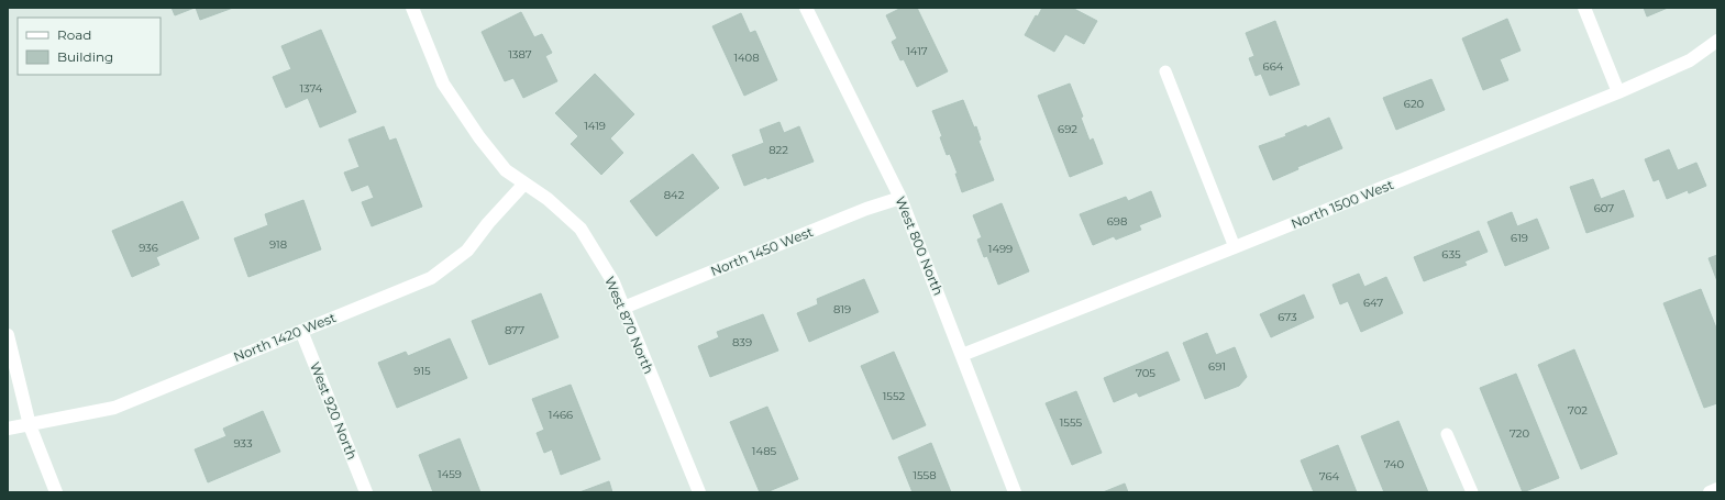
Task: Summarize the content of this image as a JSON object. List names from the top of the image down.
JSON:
{
  "streets": {
    "street": [
      "North 1500 West",
      "West 800 North",
      "North 1450 West",
      "West 870 North",
      "North 1420 West",
      "West 920 North"
    ]
  },
  "crossings": [
    ["North 1500 West", "West 800 North"],
    ["West 800 North", "North 1450 West"],
    ["North 1450 West", "West 870 North"],
    ["West 870 North", "North 1420 West"],
    ["North 1420 West", "West 920 North"]
  ],
  "house_numbers": [
    "1417",
    "1387",
    "1408",
    "664",
    "1374",
    "620",
    "1419",
    "692",
    "822",
    "842",
    "607",
    "698",
    "619",
    "918",
    "936",
    "1499",
    "635",
    "647",
    "819",
    "673",
    "877",
    "839",
    "691",
    "915",
    "705",
    "1552",
    "702",
    "1466",
    "1555",
    "720",
    "933",
    "1485",
    "740",
    "1459",
    "1558",
    "764"
  ],
  "legend": ["Road", "Building"]
}
